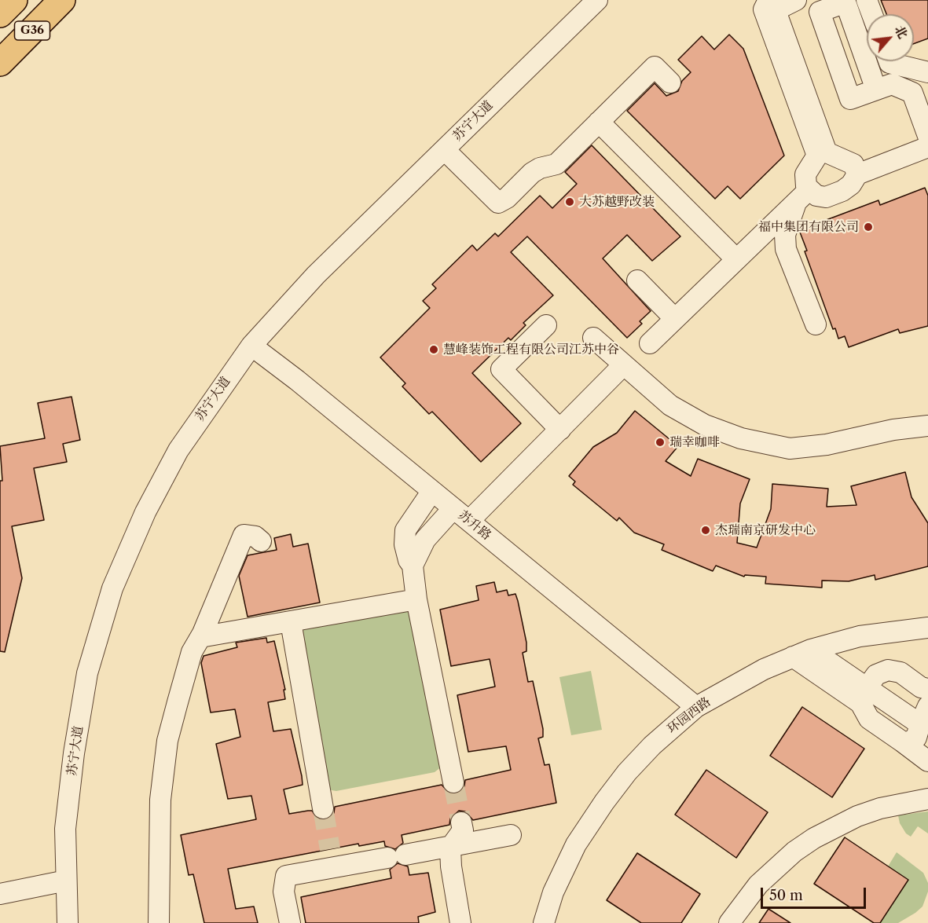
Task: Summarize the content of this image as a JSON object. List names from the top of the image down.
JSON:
{
  "streets": {
    "highway": ["G36"],
    "street": ["苏宁大道", "苏升路", "环园西路"]
  },
  "crossings": [
    ["苏宁大道", "苏升路"],
    ["苏升路", "环园西路"]
  ],
  "places": [
    "大苏越野改装",
    "福中集团有限公司",
    "慧峰装饰工程有限公司江苏中谷",
    "瑞幸咖啡",
    "杰瑞南京研发中心"
  ],
  "scale_bar": "50 m",
  "north": "top right"
}
